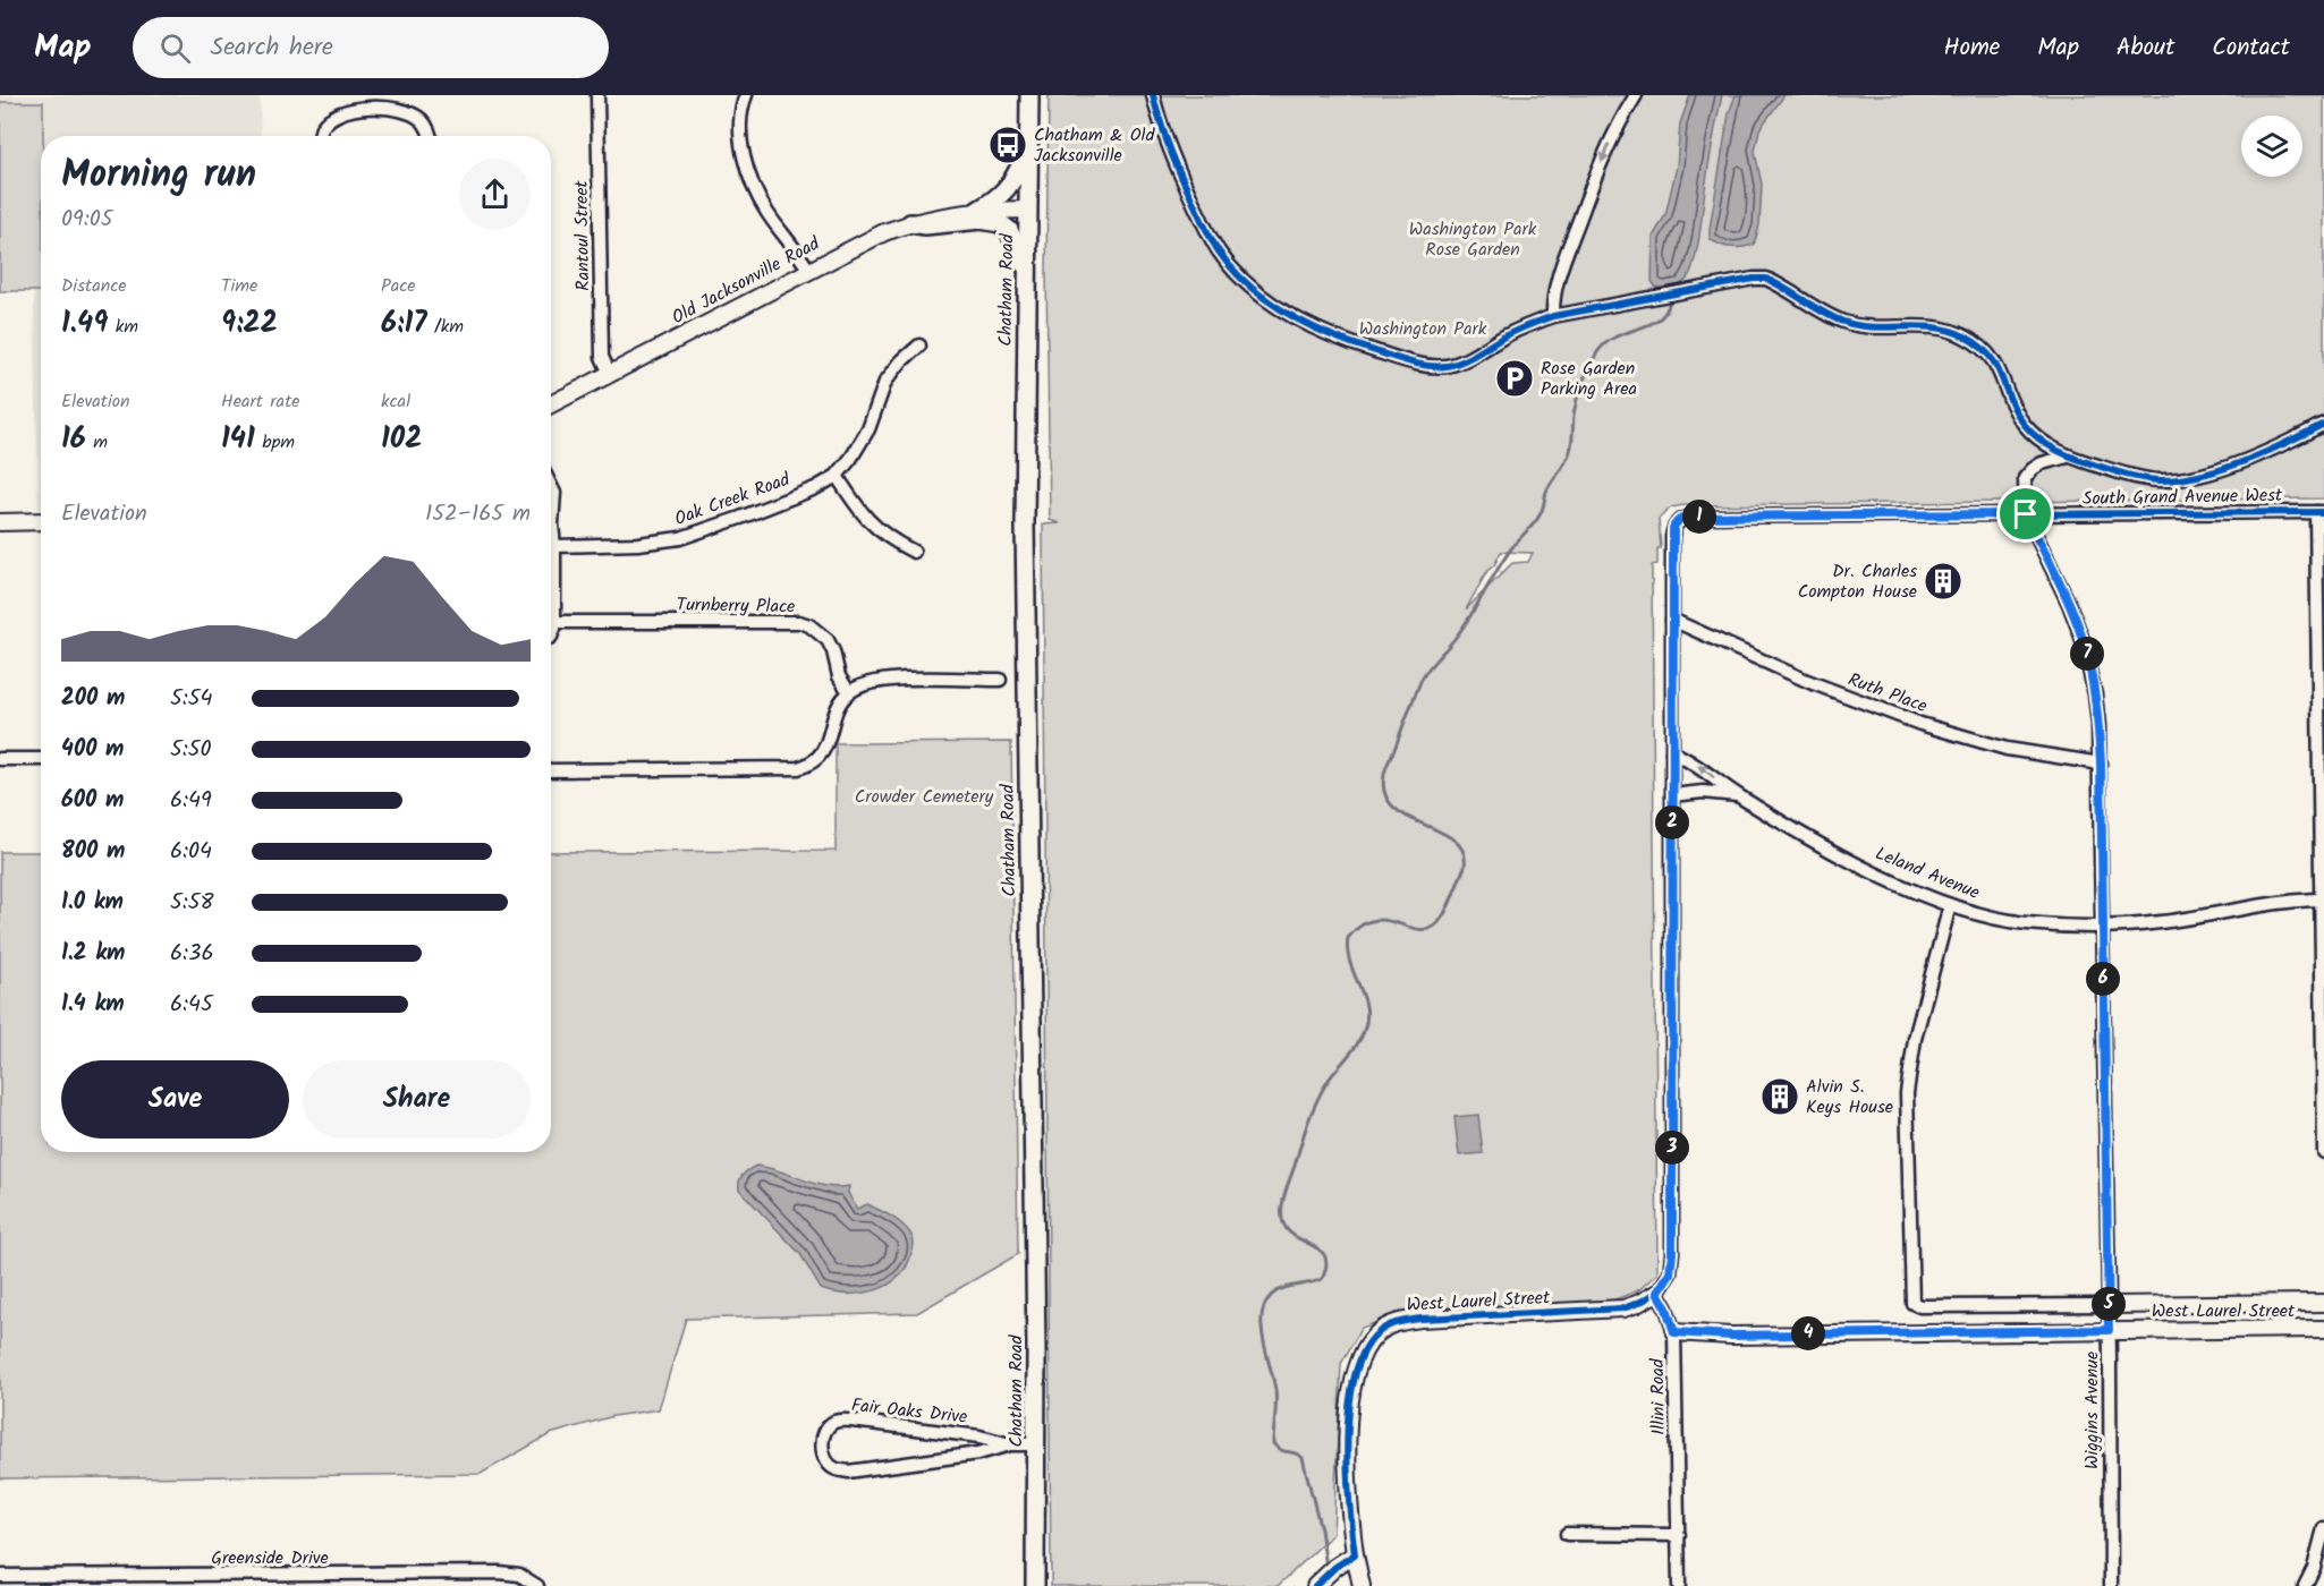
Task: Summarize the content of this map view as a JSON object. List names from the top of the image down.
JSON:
{
  "streets": {
    "main road": ["Chatham Road"],
    "street": [
      "Rantoul Street",
      "Old Jacksonville Road",
      "South Grand Avenue West",
      "Oak Creek Road",
      "Turnberry Place",
      "Ruth Place",
      "Leland Avenue",
      "West Laurel Street",
      "Illini Road",
      "Wiggins Avenue",
      "Fair Oaks Drive",
      "Greenside Drive"
    ]
  },
  "crossings": [
    ["Rantoul Street", "Old Jacksonville Road"],
    ["Old Jacksonville Road", "Chatham Road"],
    ["Chatham Road", "Fair Oaks Drive"],
    ["South Grand Avenue West", "Ruth Place"],
    ["South Grand Avenue West", "Wiggins Avenue"],
    ["Ruth Place", "Wiggins Avenue"],
    ["Leland Avenue", "West Laurel Street"],
    ["Leland Avenue", "Wiggins Avenue"],
    ["West Laurel Street", "Illini Road"],
    ["West Laurel Street", "Wiggins Avenue"]
  ],
  "parks": ["Washington Park Rose Garden", "Washington Park", "Crowder Cemetery"],
  "places": {
    "bus stop": ["Chatham & Old Jacksonville"],
    "parking": ["Rose Garden Parking Area"],
    "building": ["Dr. Charles Compton House", "Alvin S. Keys House"]
  },
  "page": {
    "header": "Map",
    "search": "Search here",
    "nav": [
      "Home",
      "Map",
      "About",
      "Contact"
    ],
    "heading": ["Morning run", "09:05"],
    "stats": [
      ["Distance", "1.49 km"],
      ["Time", "9:22"],
      ["Pace", "6:17 /km"],
      ["Elevation", "16 m"],
      ["Heart rate", "141 bpm"],
      ["kcal", "102"]
    ],
    "chart": ["Elevation", "152–165 m"],
    "pins": [
      "1",
      "7",
      "2",
      "6",
      "3",
      "5",
      "4"
    ],
    "list": [
      {
        "name": "200 m",
        "note": "5:54"
      },
      {
        "name": "400 m",
        "note": "5:50"
      },
      {
        "name": "600 m",
        "note": "6:49"
      },
      {
        "name": "800 m",
        "note": "6:04"
      },
      {
        "name": "1.0 km",
        "note": "5:58"
      },
      {
        "name": "1.2 km",
        "note": "6:36"
      },
      {
        "name": "1.4 km",
        "note": "6:45"
      }
    ],
    "buttons": ["Save", "Share"]
  }
}
